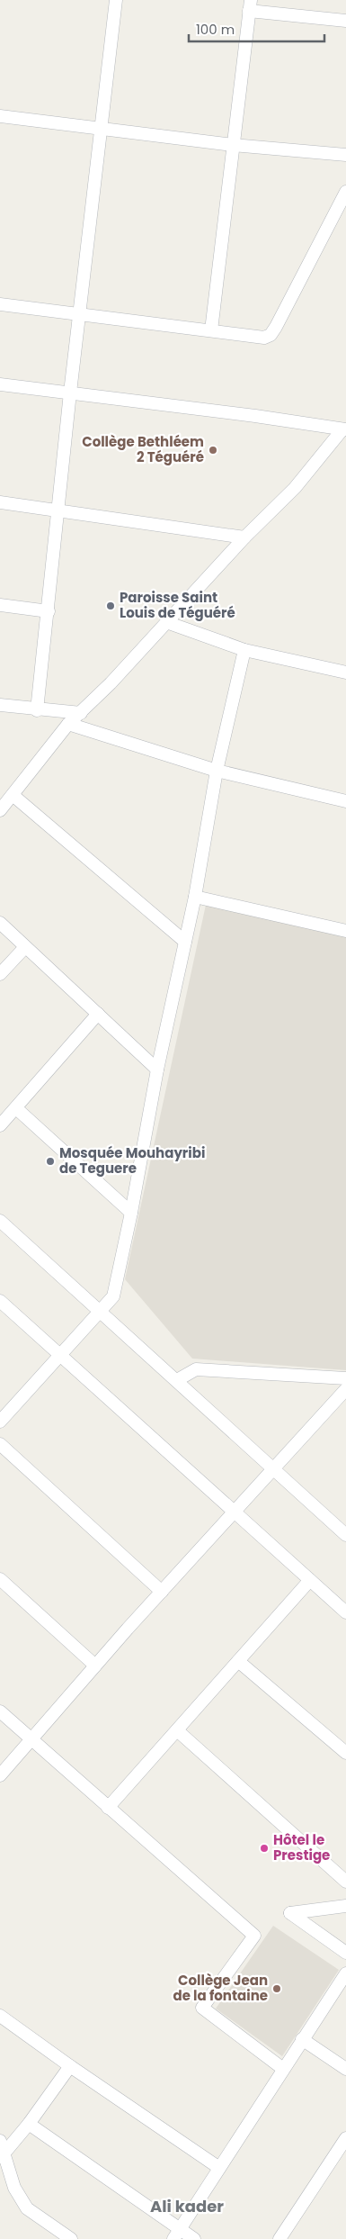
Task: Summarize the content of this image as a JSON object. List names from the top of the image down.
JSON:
{
  "districts": ["Ali kader"],
  "places": [
    "Collège Bethléem 2 Téguéré",
    "Paroisse Saint Louis de Téguéré",
    "Mosquée Mouhayribi de Teguere",
    "Hôtel le Prestige",
    "Collège Jean de la fontaine"
  ],
  "scale_bar": "100 m"
}
